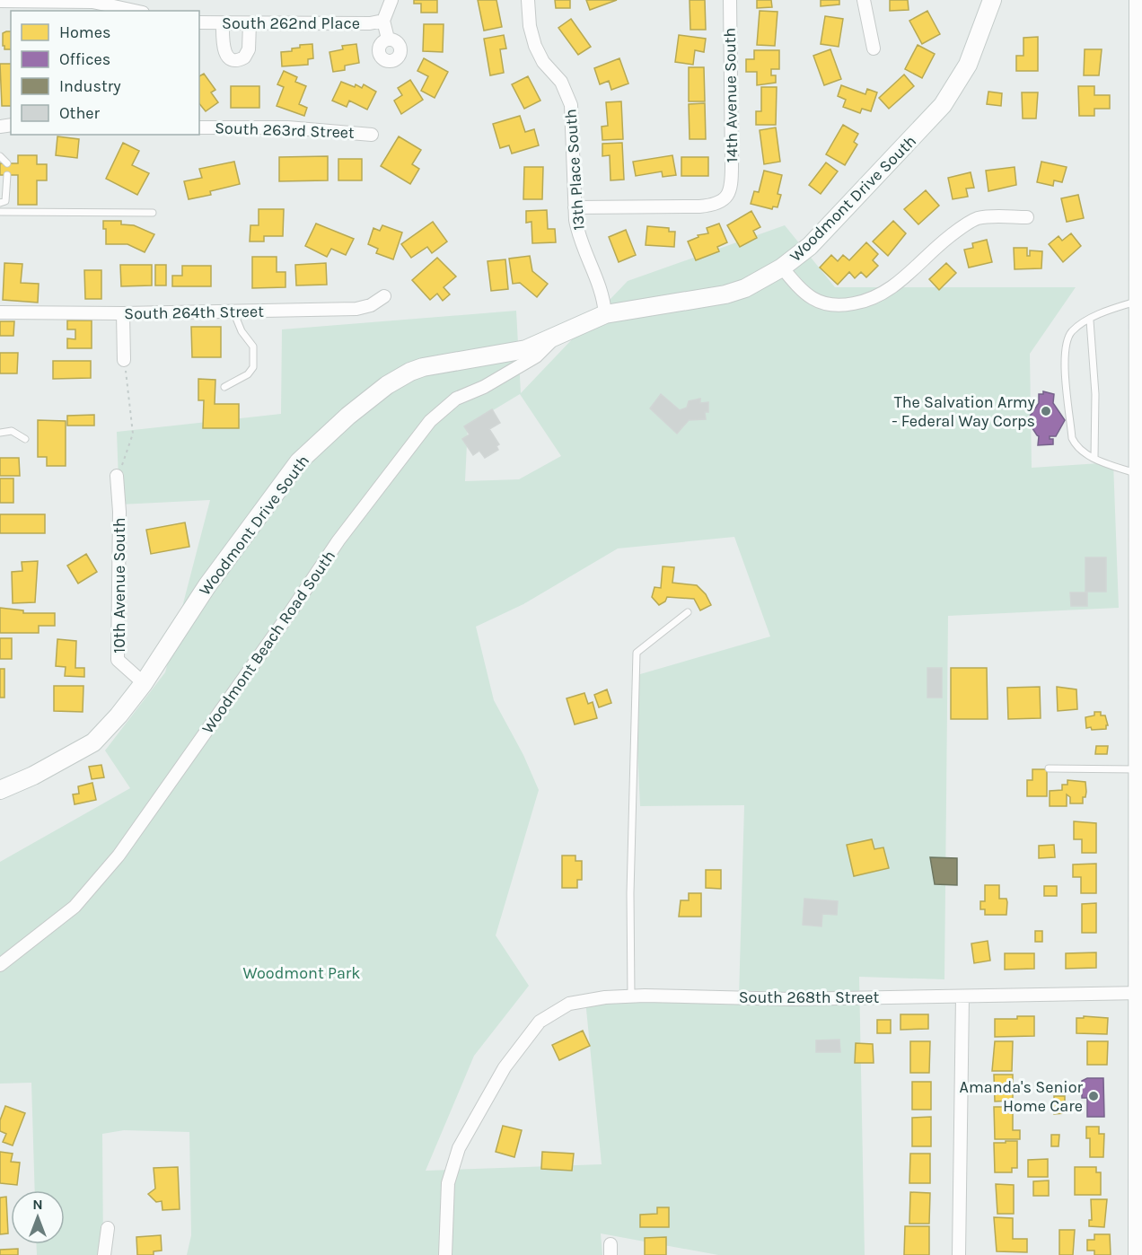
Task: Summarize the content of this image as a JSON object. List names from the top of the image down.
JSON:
{
  "streets": {
    "main road": ["Woodmont Drive South"],
    "street": [
      "South 262nd Place",
      "14th Avenue South",
      "South 263rd Street",
      "13th Place South",
      "South 264th Street",
      "10th Avenue South",
      "Woodmont Beach Road South",
      "South 268th Street"
    ]
  },
  "crossings": [
    ["14th Avenue South", "13th Place South"],
    ["13th Place South", "Woodmont Drive South"],
    ["Woodmont Drive South", "10th Avenue South"],
    ["Woodmont Drive South", "Woodmont Beach Road South"]
  ],
  "parks": ["Woodmont Park"],
  "places": ["The Salvation Army - Federal Way Corps", "Amanda's Senior Home Care"],
  "legend": [
    "Homes",
    "Offices",
    "Industry",
    "Other"
  ],
  "north": "top"
}
